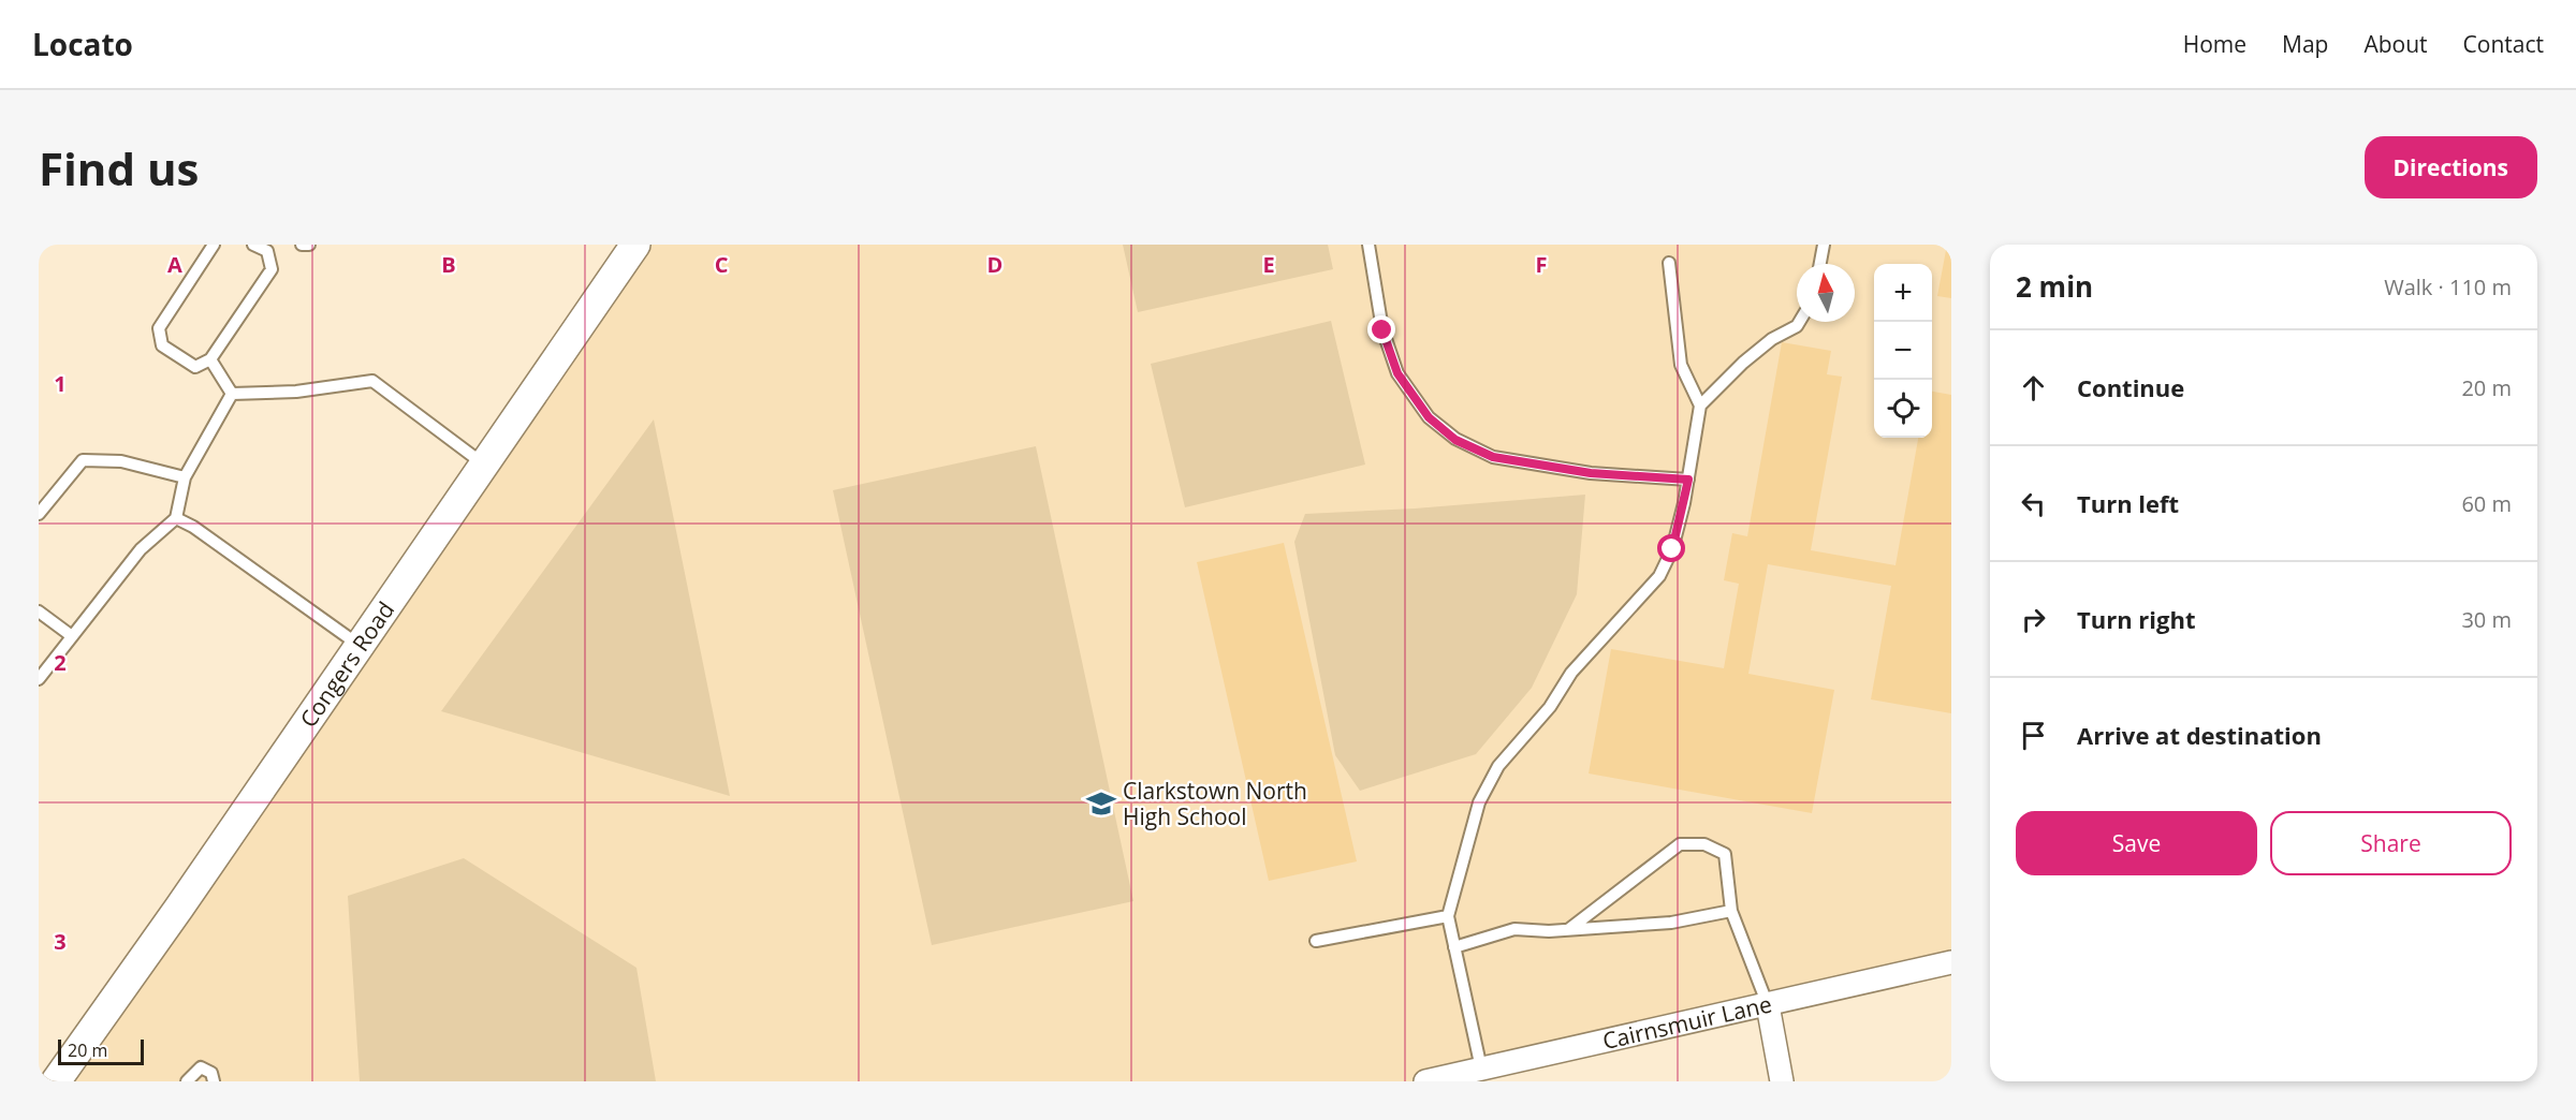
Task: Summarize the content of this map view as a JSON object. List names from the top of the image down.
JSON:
{
  "streets": {
    "street": ["Congers Road", "Cairnsmuir Lane"]
  },
  "places": {
    "school or university": ["Clarkstown North High School"]
  },
  "scale_bar": "20 m",
  "north": "top",
  "page": {
    "header": "Locato",
    "nav": [
      "Home",
      "Map",
      "About",
      "Contact"
    ],
    "buttons": [
      "Directions",
      ["Save", "Share"]
    ],
    "title": "Find us",
    "heading": ["2 min", "Walk · 110 m"],
    "map_buttons": ["+", "−"],
    "list": [
      ["Continue", "20 m"],
      ["Turn left", "60 m"],
      ["Turn right", "30 m"],
      "Arrive at destination"
    ],
    "scale": "20 m"
  },
  "grid": {
    "columns": [
      "A",
      "B",
      "C",
      "D",
      "E",
      "F"
    ],
    "rows": ["1", "2", "3"]
  }
}
